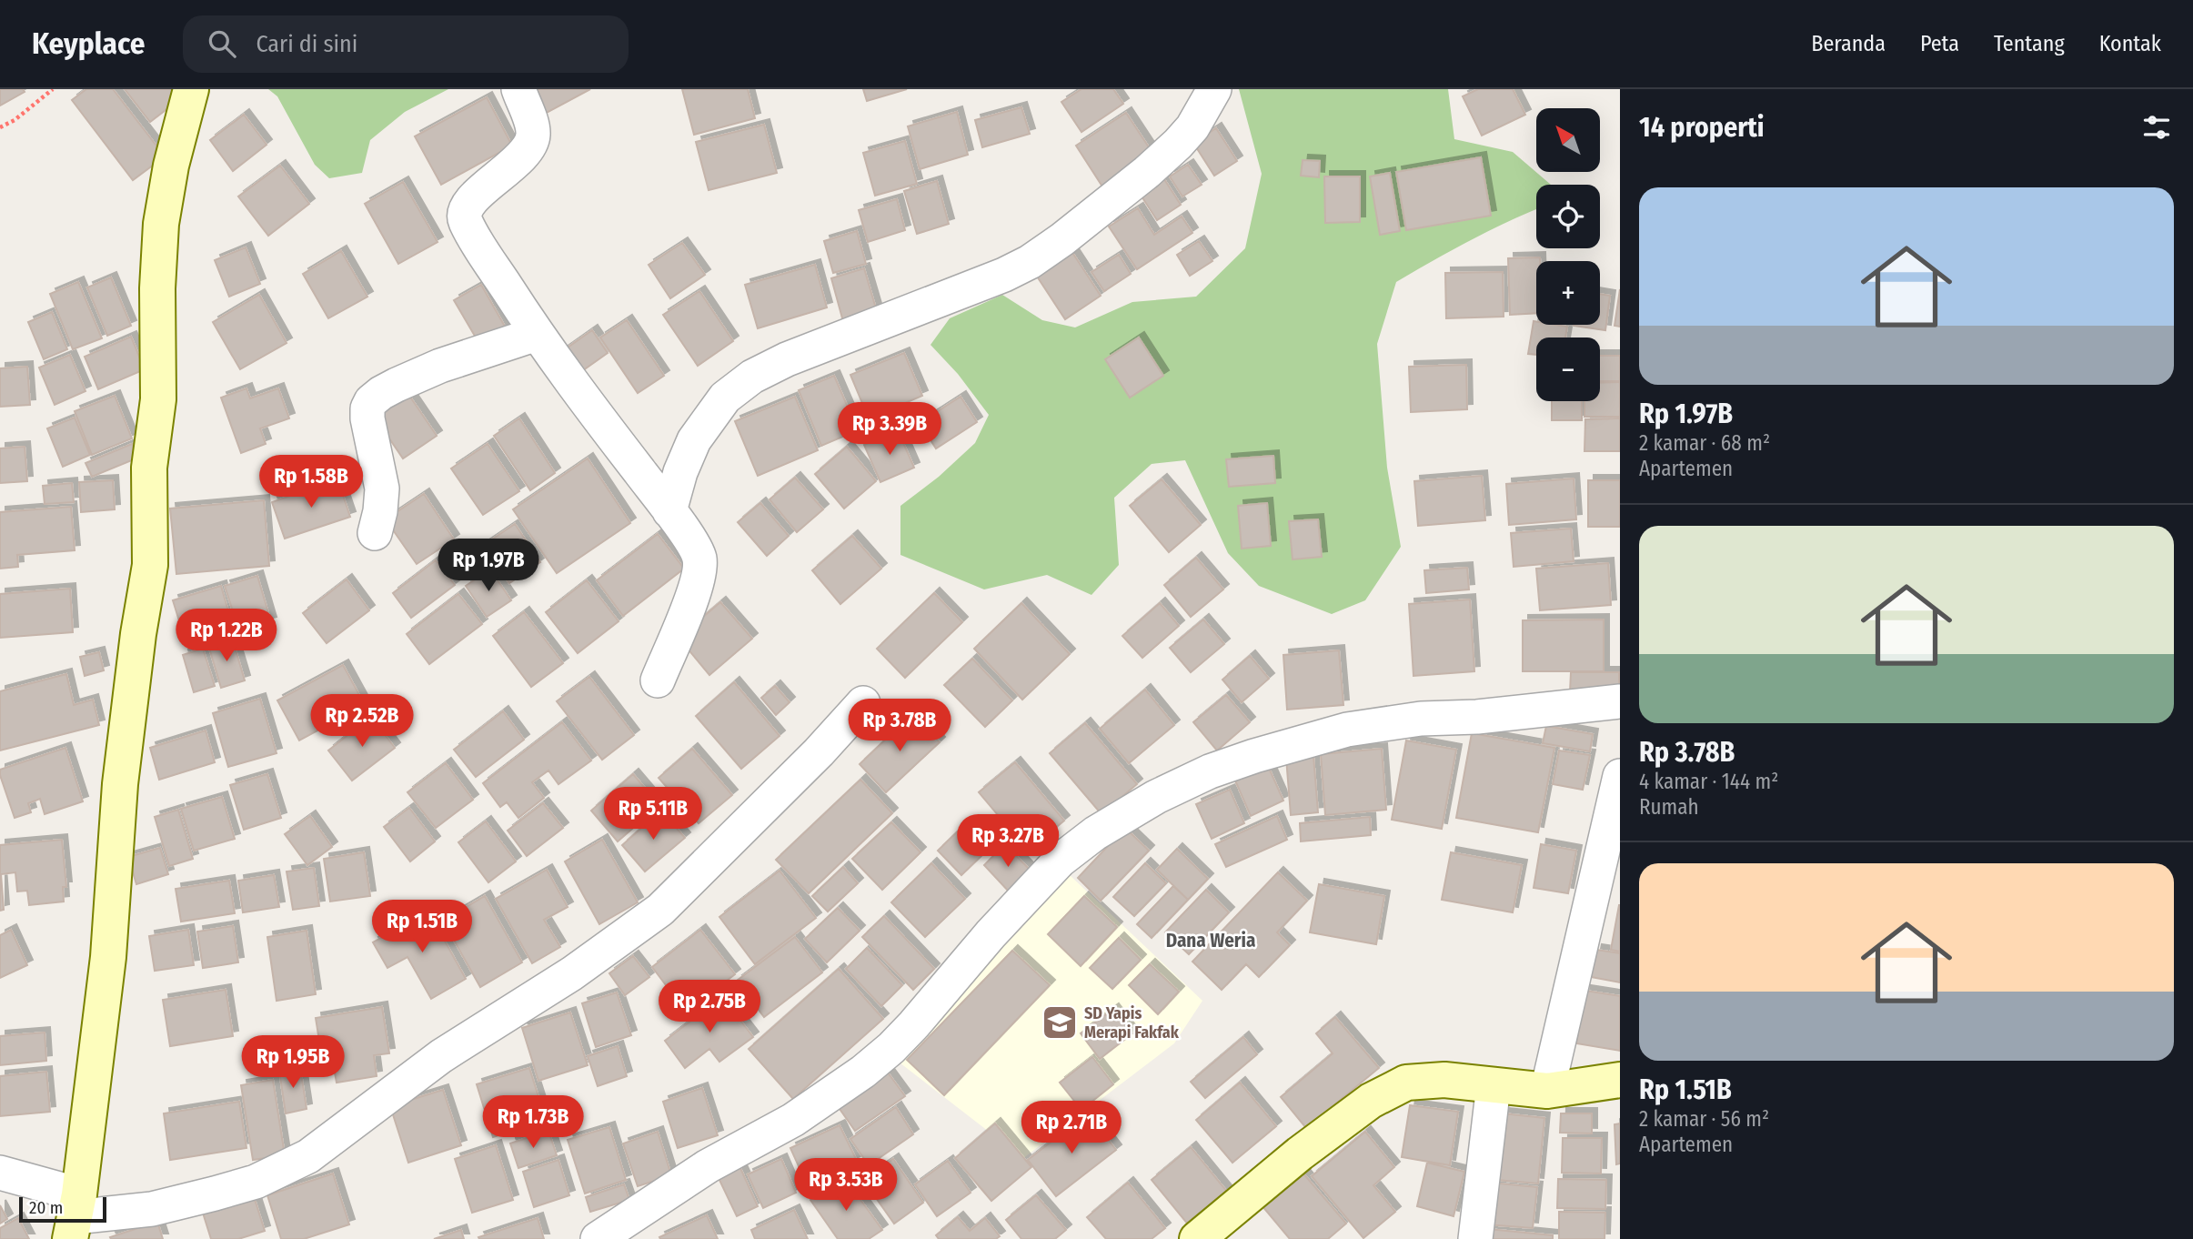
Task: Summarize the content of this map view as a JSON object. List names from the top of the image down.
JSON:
{
  "districts": ["Dana Weria"],
  "places": {
    "school or university": ["SD Yapis Merapi Fakfak"]
  },
  "scale_bar": "20 m",
  "north": "top left",
  "page": {
    "header": "Keyplace",
    "search": "Cari di sini",
    "nav": [
      "Beranda",
      "Peta",
      "Tentang",
      "Kontak"
    ],
    "heading": "14 properti",
    "map_buttons": ["+", "−"],
    "list": [
      {
        "name": "Rp 1.97B",
        "note": "2 kamar · 68 m² · Apartemen"
      },
      {
        "name": "Rp 3.78B",
        "note": "4 kamar · 144 m² · Rumah"
      },
      {
        "name": "Rp 1.51B",
        "note": "2 kamar · 56 m² · Apartemen"
      }
    ],
    "price": [
      "Rp 3.39B",
      "Rp 1.58B",
      "Rp 1.97B",
      "Rp 1.22B",
      "Rp 2.52B",
      "Rp 3.78B",
      "Rp 5.11B",
      "Rp 3.27B",
      "Rp 1.51B",
      "Rp 2.75B",
      "Rp 1.95B",
      "Rp 1.73B",
      "Rp 2.71B",
      "Rp 3.53B"
    ],
    "scale": "20 m"
  }
}
